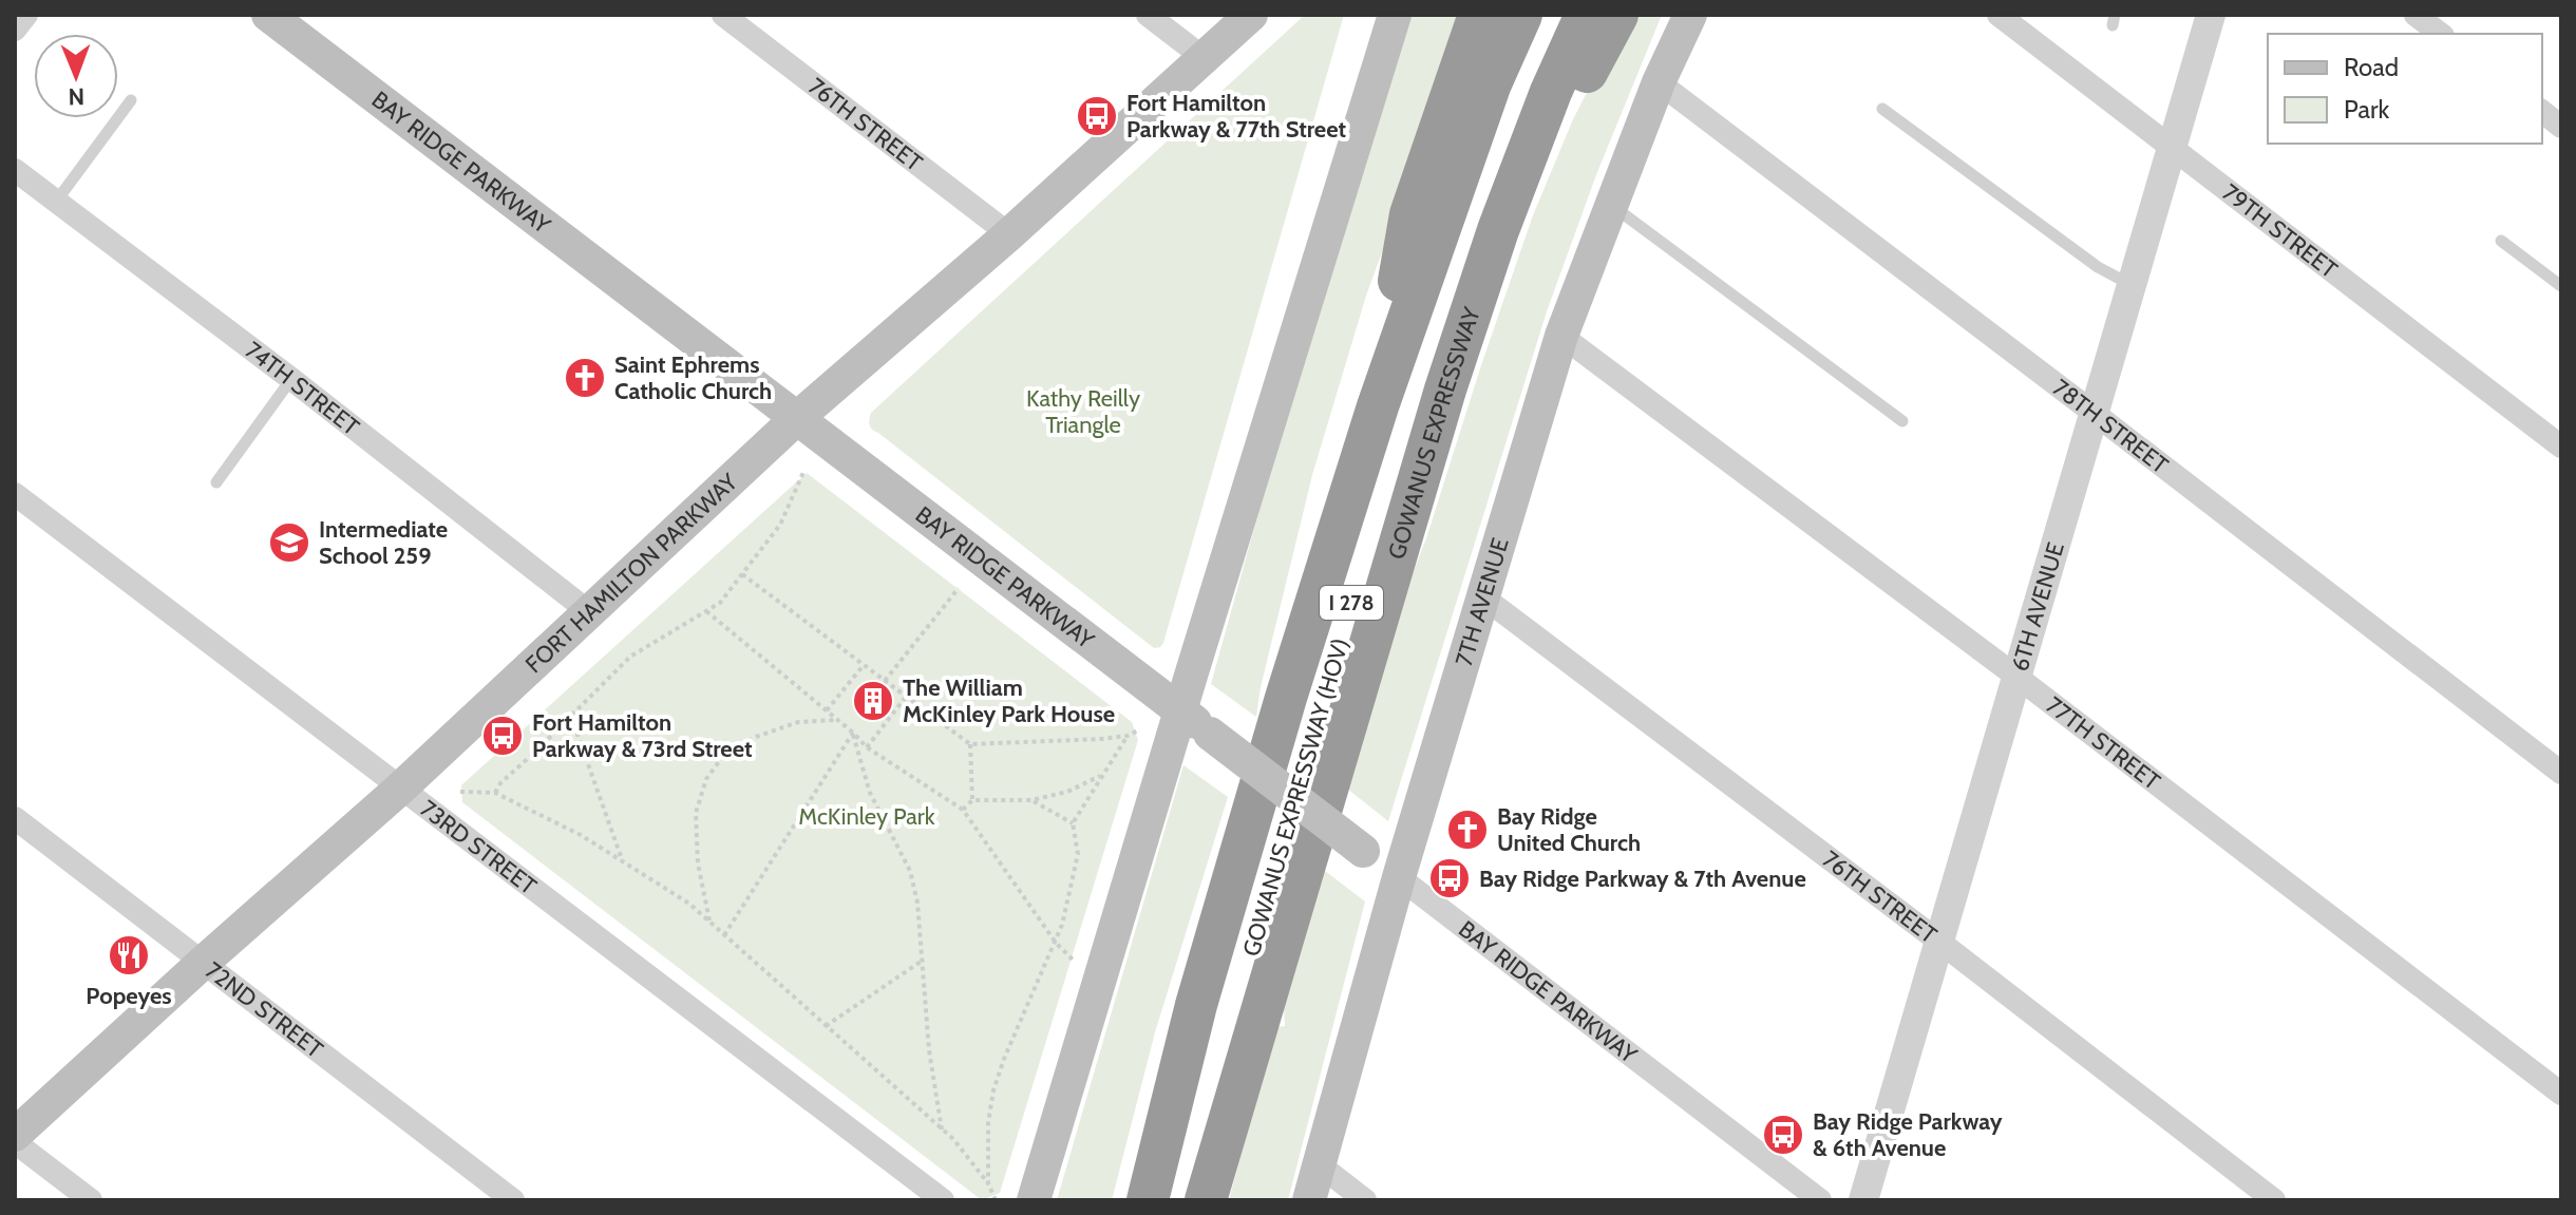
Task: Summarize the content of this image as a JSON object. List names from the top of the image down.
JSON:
{
  "streets": {
    "highway": ["GOWANUS EXPRESSWAY", "I 278", "GOWANUS EXPRESSWAY (HOV)"],
    "main road": ["BAY RIDGE PARKWAY", "FORT HAMILTON PARKWAY", "7TH AVENUE"],
    "street": [
      "76TH STREET",
      "79TH STREET",
      "74TH STREET",
      "78TH STREET",
      "6TH AVENUE",
      "77TH STREET",
      "73RD STREET",
      "72ND STREET"
    ]
  },
  "crossings": [
    ["76TH STREET", "FORT HAMILTON PARKWAY"],
    ["76TH STREET", "7TH AVENUE"],
    ["76TH STREET", "6TH AVENUE"],
    ["BAY RIDGE PARKWAY", "FORT HAMILTON PARKWAY"],
    ["BAY RIDGE PARKWAY", "7TH AVENUE"],
    ["79TH STREET", "6TH AVENUE"],
    ["74TH STREET", "FORT HAMILTON PARKWAY"],
    ["78TH STREET", "7TH AVENUE"],
    ["78TH STREET", "6TH AVENUE"],
    ["FORT HAMILTON PARKWAY", "73RD STREET"],
    ["FORT HAMILTON PARKWAY", "72ND STREET"],
    ["7TH AVENUE", "77TH STREET"],
    ["6TH AVENUE", "77TH STREET"]
  ],
  "parks": ["Kathy Reilly Triangle", "McKinley Park"],
  "places": {
    "bus stop": [
      "Fort Hamilton Parkway & 77th Street",
      "Fort Hamilton Parkway & 73rd Street",
      "Bay Ridge Parkway & 7th Avenue",
      "Bay Ridge Parkway & 6th Avenue"
    ],
    "church": ["Saint Ephrems Catholic Church", "Bay Ridge United Church"],
    "school or university": ["Intermediate School 259"],
    "building": ["The William McKinley Park House"],
    "restaurant": ["Popeyes"]
  },
  "legend": ["Road", "Park"],
  "north": "bottom"
}
